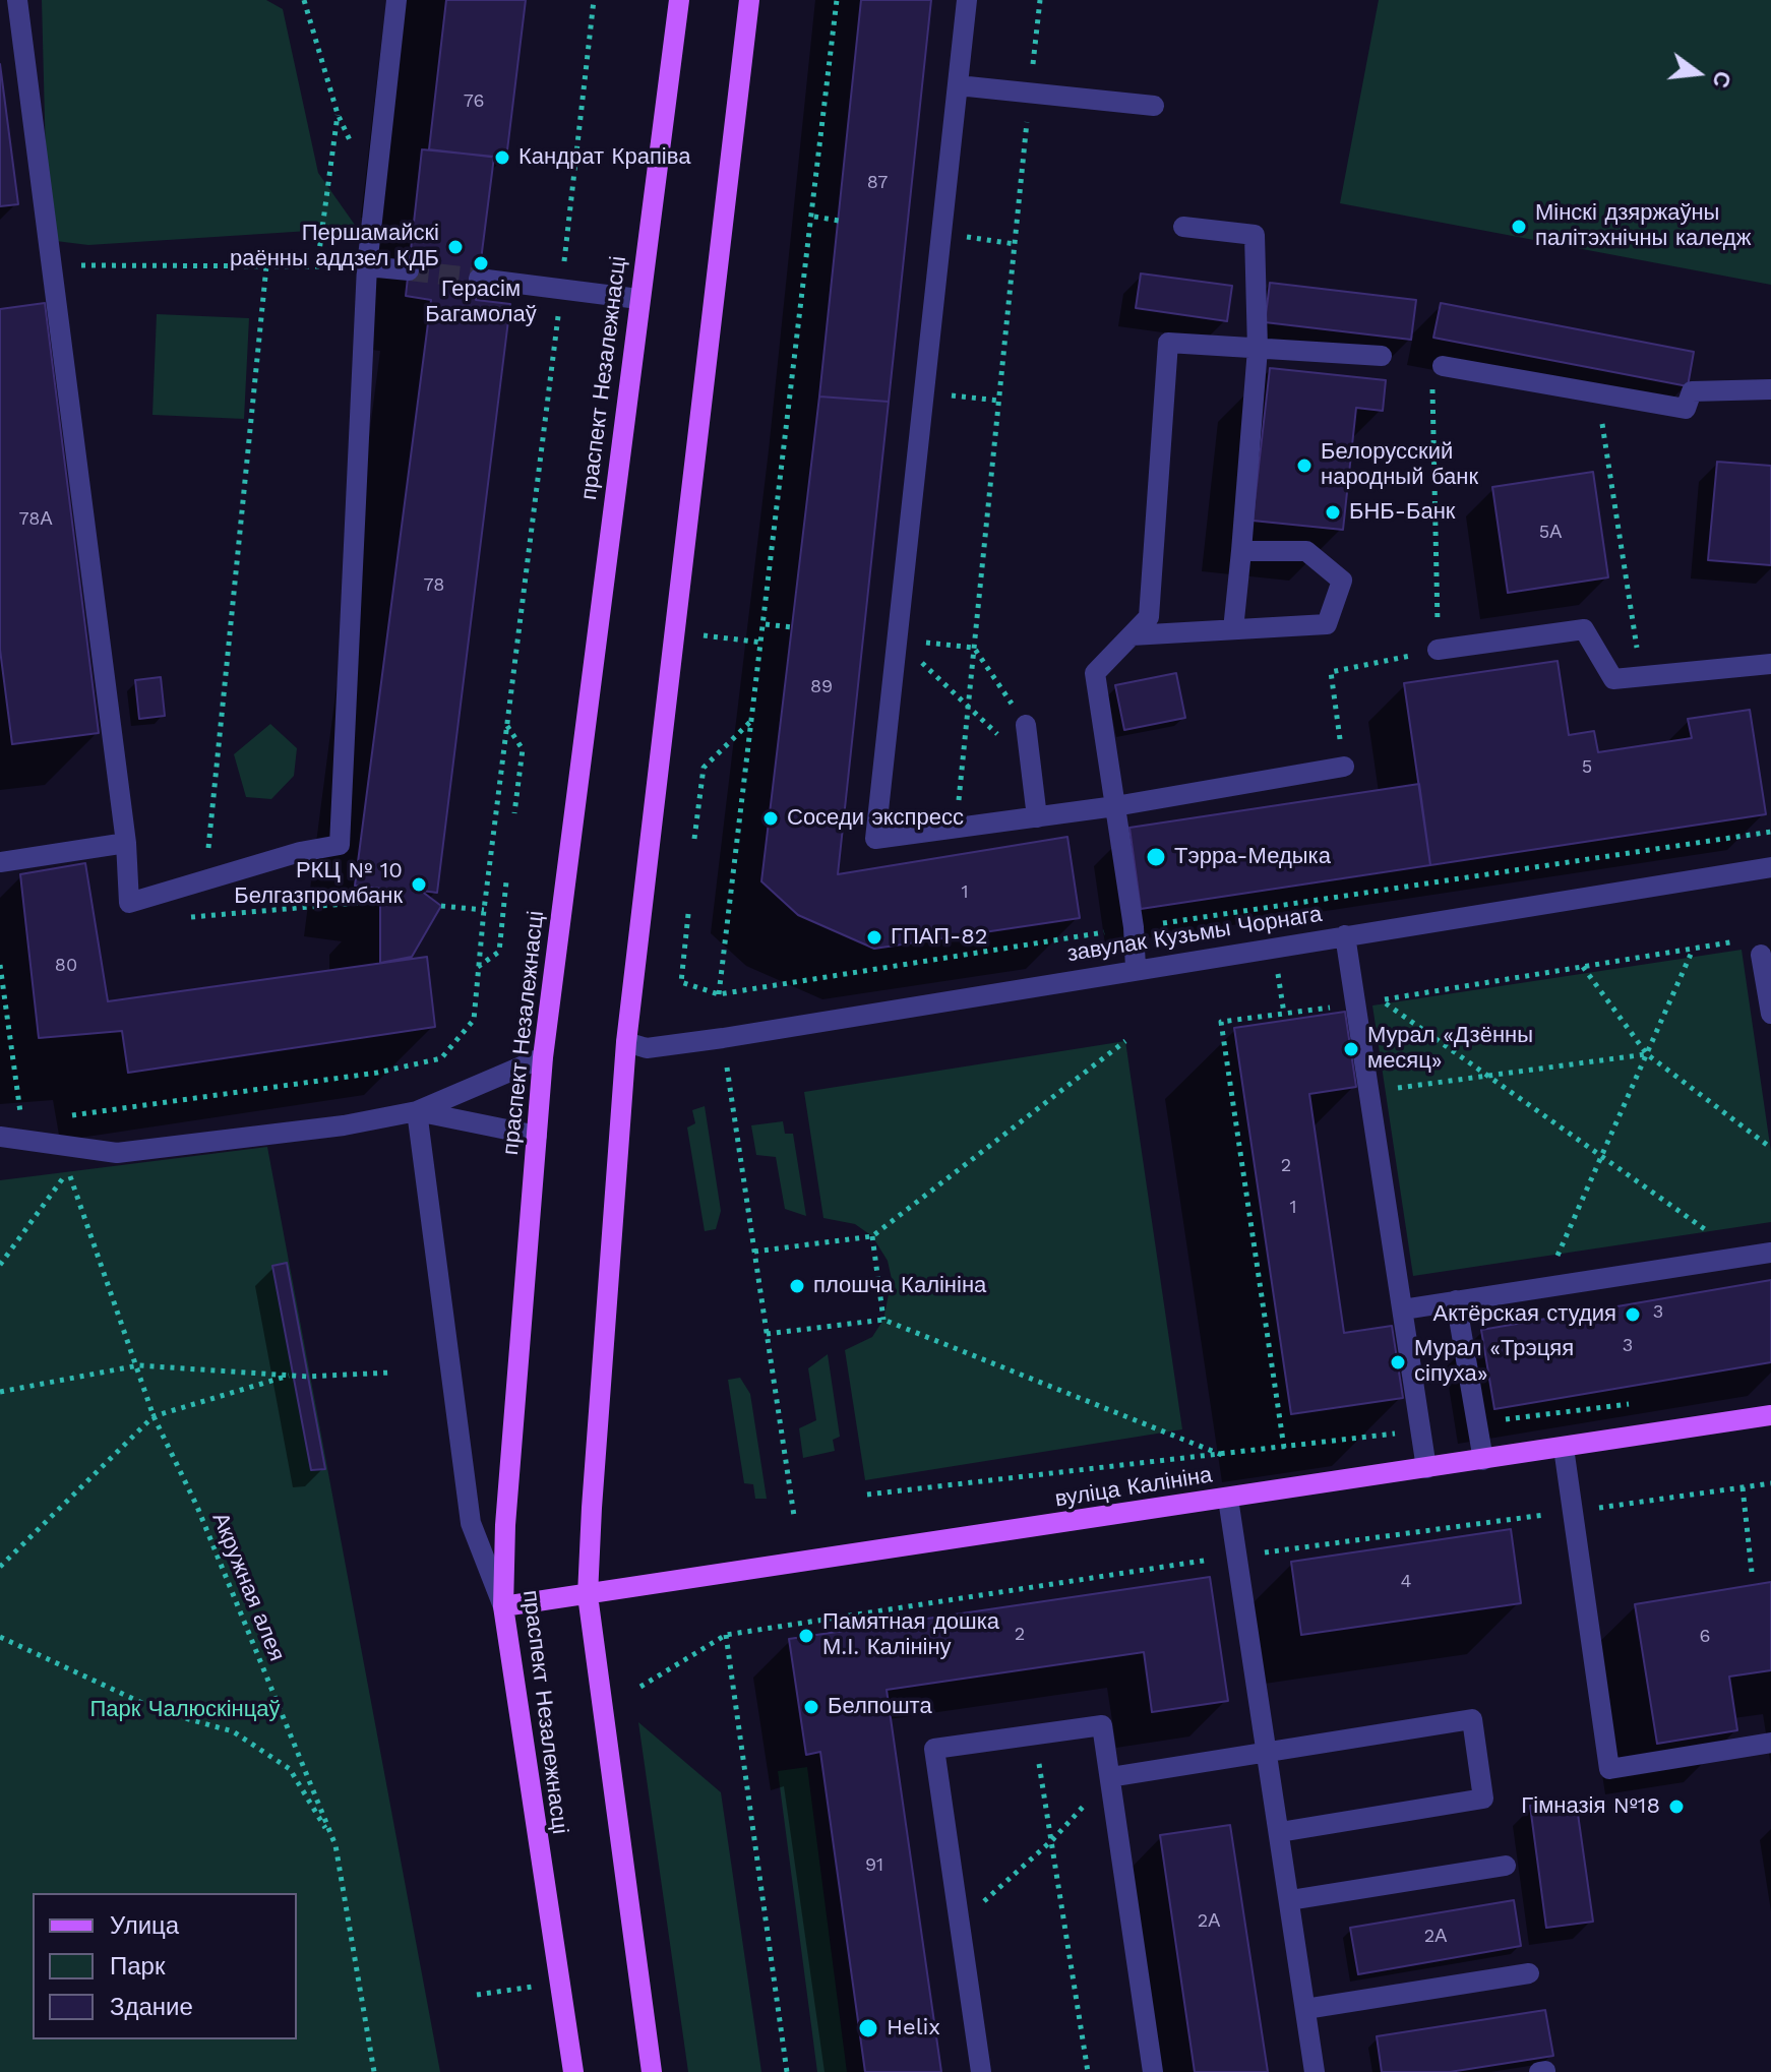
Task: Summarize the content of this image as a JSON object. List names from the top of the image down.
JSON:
{
  "streets": {
    "main road": ["праспект Незалежнасці", "вуліца Калініна"],
    "street": ["завулак Кузьмы Чорнага"],
    "path": ["Акружная алея"]
  },
  "crossings": [
    ["праспект Незалежнасці", "вуліца Калініна"]
  ],
  "parks": ["Парк Чалюскінцаў"],
  "places": [
    "Кандрат Крапіва",
    "Мінскі дзяржаўны палітэхнічны каледж",
    "Першамайскі раённы аддзел КДБ",
    "Герасім Багамолаў",
    "Белорусский народный банк",
    "БНБ-Банк",
    "Соседи экспресс",
    "Тэрра-Медыка",
    "РКЦ № 10 Белгазпромбанк",
    "ГПАП-82",
    "Мурал «Дзённы месяц»",
    "плошча Калініна",
    "Актёрская студия",
    "Мурал «Трэцяя сіпуха»",
    "Памятная дошка М.І. Калініну",
    "Белпошта",
    "Гімназія №18",
    "Helix"
  ],
  "house_numbers": [
    "76",
    "87",
    "78А",
    "5А",
    "78",
    "89",
    "5",
    "1",
    "80",
    "2",
    "1",
    "3",
    "3",
    "4",
    "2",
    "6",
    "91",
    "2А",
    "2А"
  ],
  "legend": ["Улица", "Парк", "Здание"],
  "north": "right"
}
